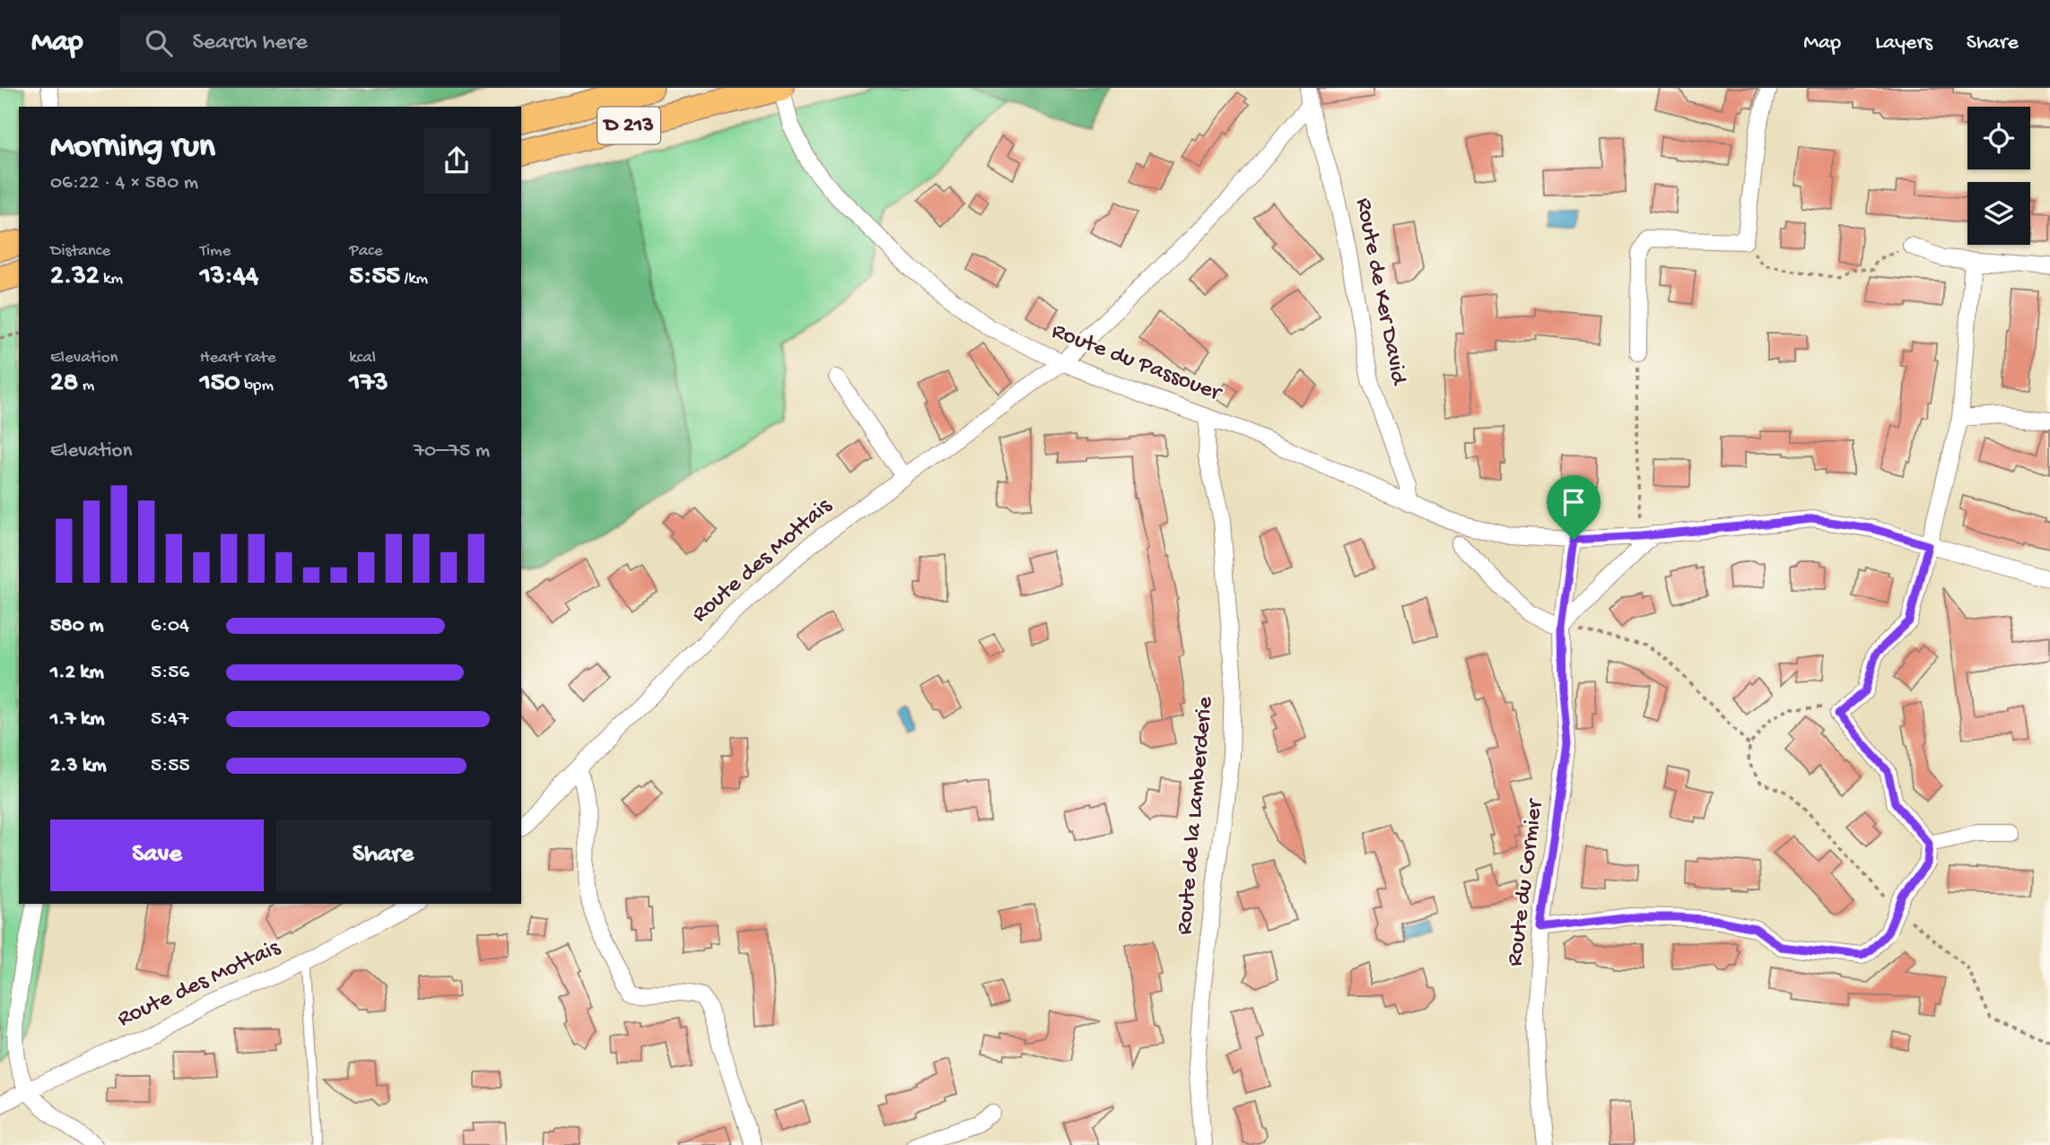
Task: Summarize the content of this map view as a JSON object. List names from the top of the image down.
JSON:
{
  "streets": {
    "highway": ["D 213"],
    "street": [
      "Route de Ker David",
      "Route du Passouer",
      "Route des Mottais",
      "Route de la Lamberderie",
      "Route du Cormier"
    ]
  },
  "crossings": [
    ["D 213", "Route du Passouer"],
    ["Route de Ker David", "Route du Passouer"],
    ["Route de Ker David", "Route des Mottais"],
    ["Route du Passouer", "Route des Mottais"],
    ["Route du Passouer", "Route de la Lamberderie"],
    ["Route du Passouer", "Route du Cormier"]
  ],
  "page": {
    "header": "Map",
    "search": "Search here",
    "nav": ["Map", "Layers", "Share"],
    "heading": ["Morning run", "06:22 · 4 × 580 m"],
    "stats": [
      ["Distance", "2.32 km"],
      ["Time", "13:44"],
      ["Pace", "5:55 /km"],
      ["Elevation", "28 m"],
      ["Heart rate", "150 bpm"],
      ["kcal", "173"]
    ],
    "chart": ["Elevation", "70–75 m"],
    "list": [
      {
        "name": "580 m",
        "note": "6:04"
      },
      {
        "name": "1.2 km",
        "note": "5:56"
      },
      {
        "name": "1.7 km",
        "note": "5:47"
      },
      {
        "name": "2.3 km",
        "note": "5:55"
      }
    ],
    "buttons": ["Save", "Share"]
  }
}
